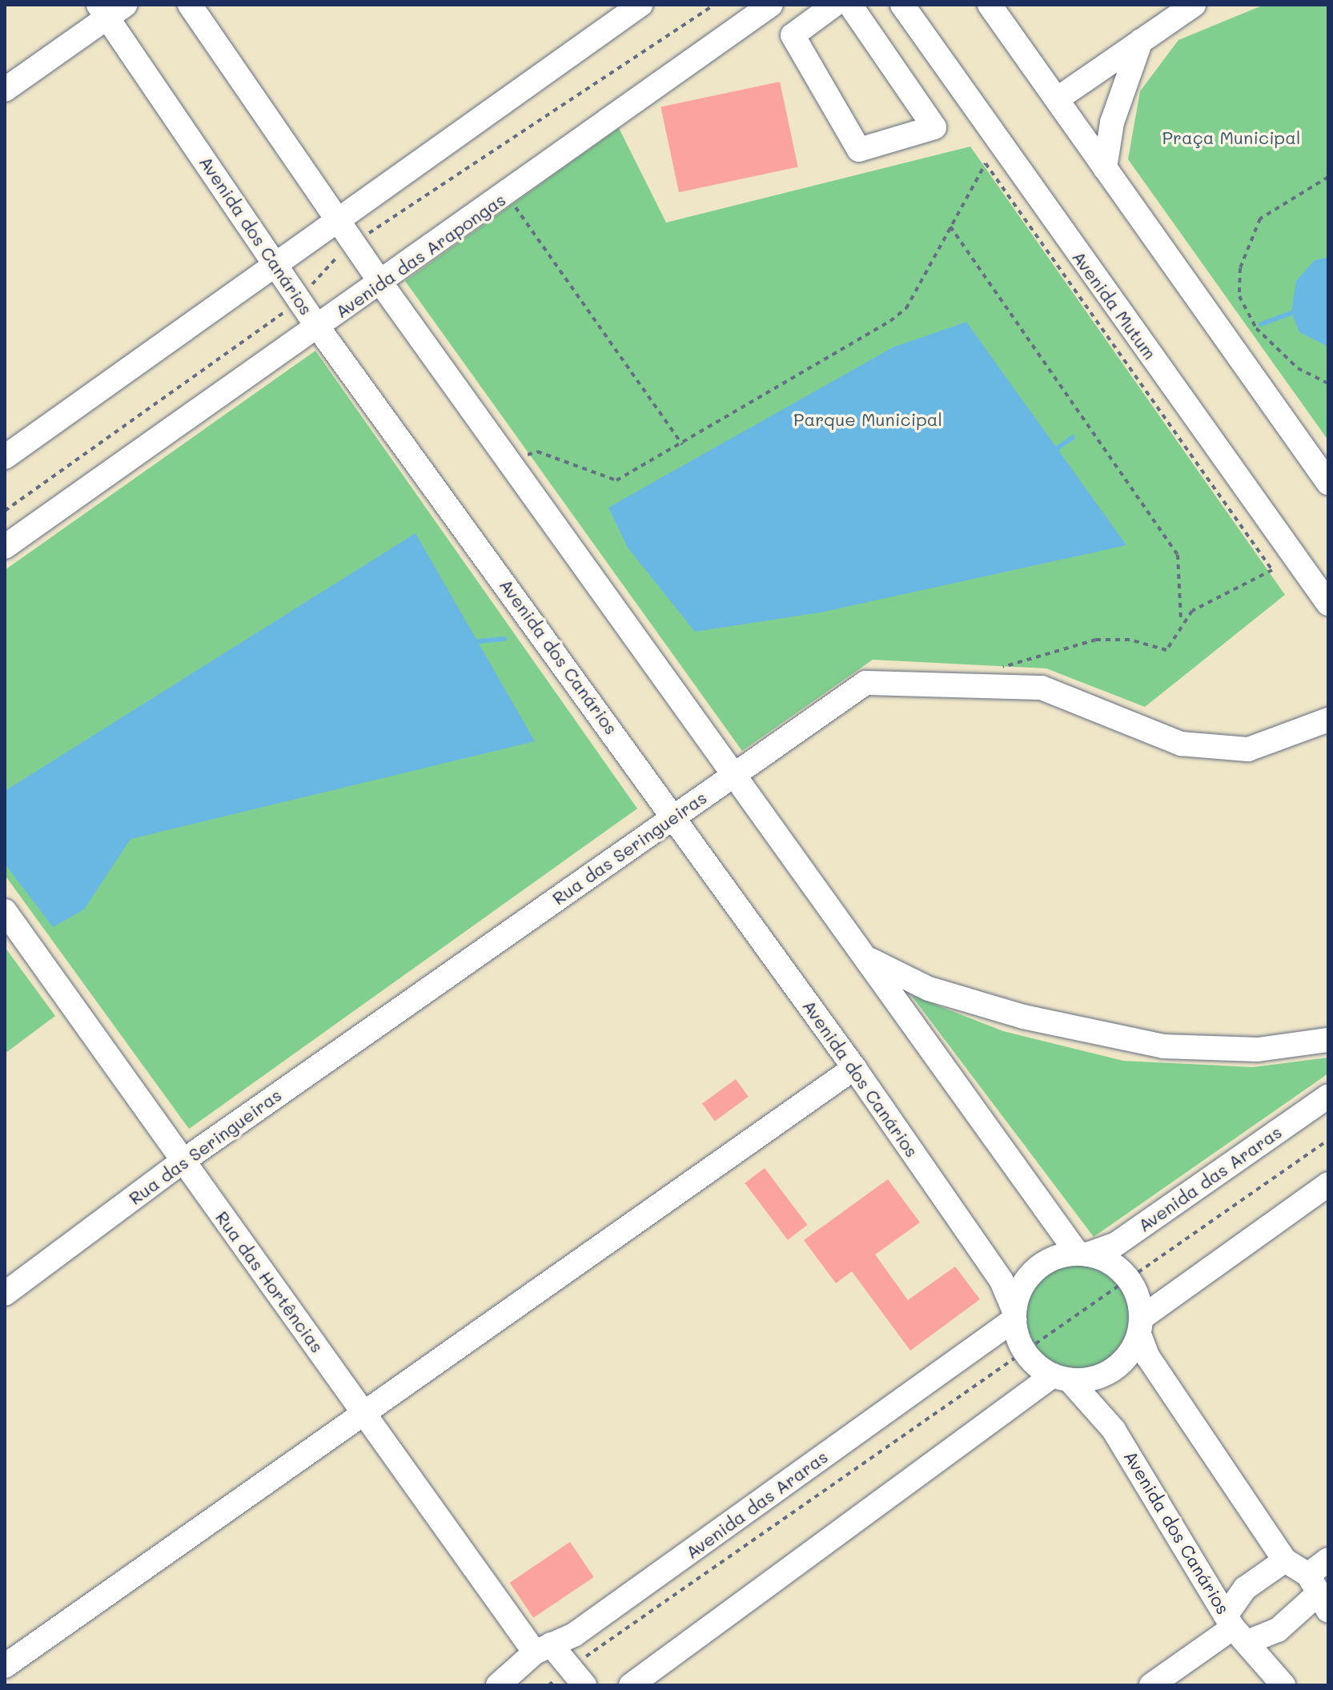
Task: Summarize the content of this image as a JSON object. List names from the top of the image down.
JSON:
{
  "streets": {
    "street": [
      "Avenida dos Canários",
      "Avenida das Arapongas",
      "Avenida Mutum",
      "Rua das Seringueiras",
      "Avenida das Araras",
      "Rua das Hortências"
    ]
  },
  "crossings": [
    ["Avenida dos Canários", "Avenida das Arapongas"],
    ["Avenida dos Canários", "Rua das Seringueiras"],
    ["Avenida dos Canários", "Avenida das Araras"],
    ["Rua das Seringueiras", "Rua das Hortências"],
    ["Avenida das Araras", "Rua das Hortências"]
  ],
  "parks": ["Praça Municipal", "Parque Municipal"]
}
